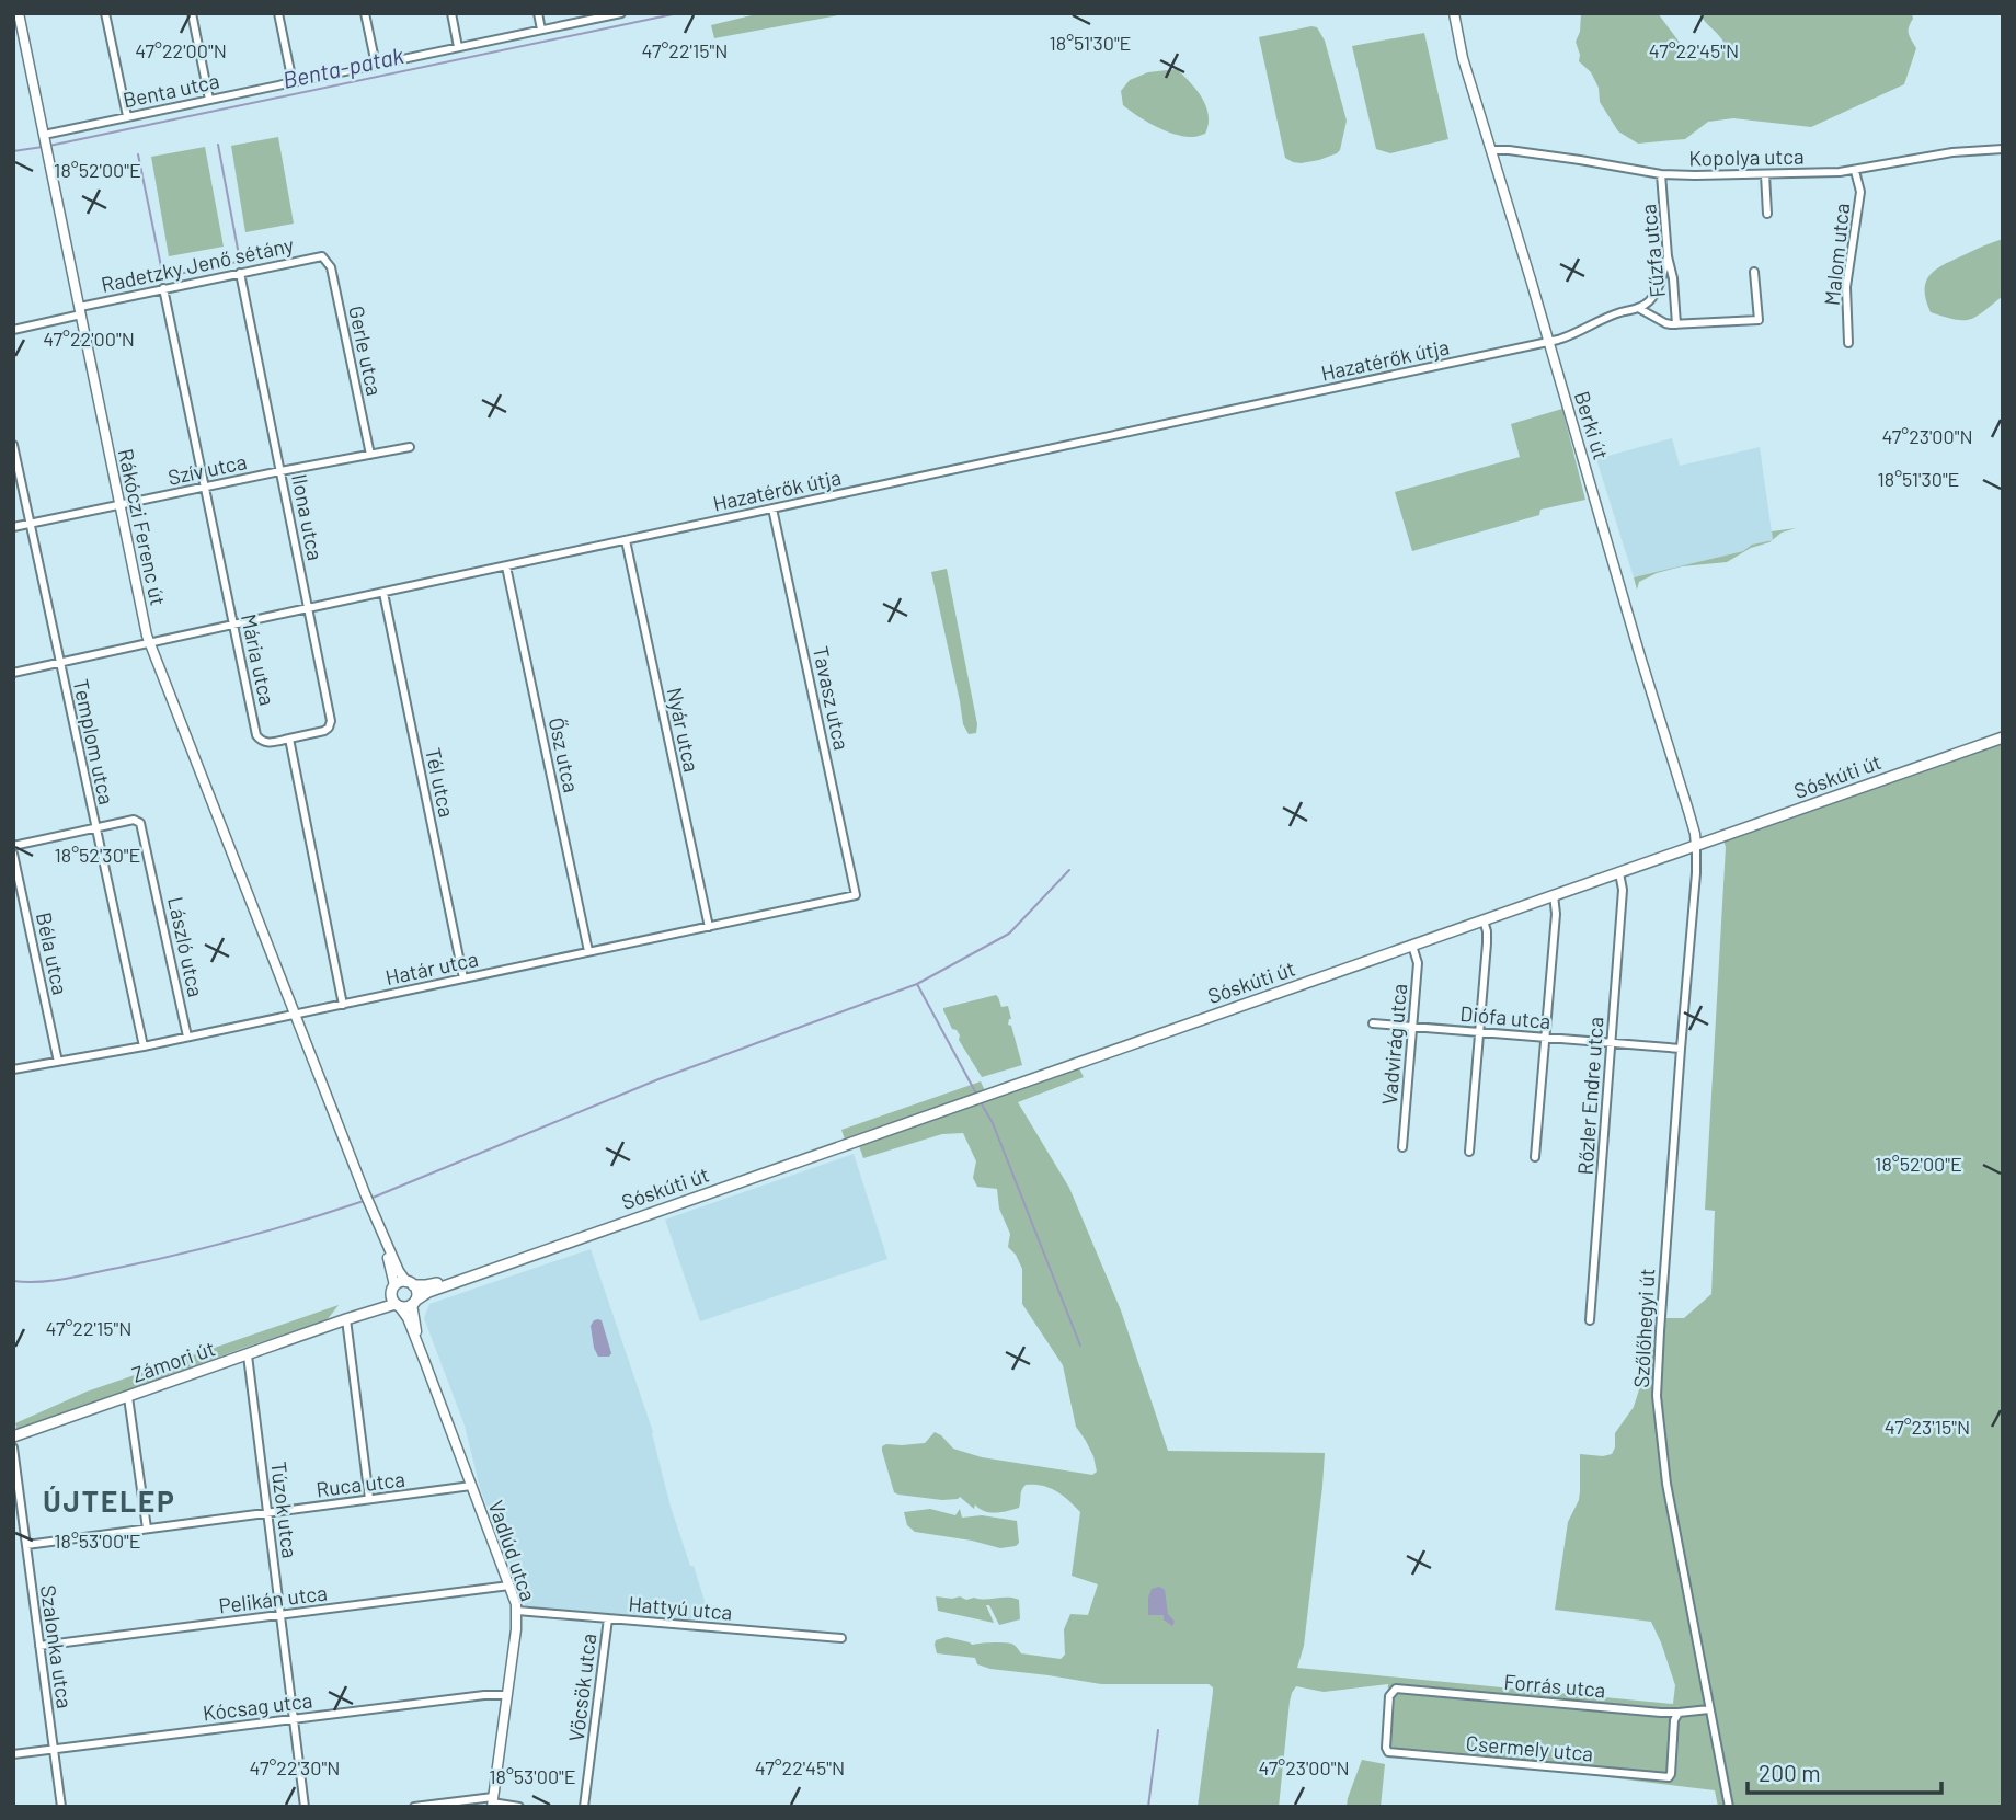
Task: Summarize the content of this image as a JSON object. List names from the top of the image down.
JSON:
{
  "streets": {
    "main road": ["Sóskúti út", "Zámori út"],
    "street": [
      "Benta utca",
      "Kopolya utca",
      "Fűzfa utca",
      "Malom utca",
      "Radetzky Jenő sétány",
      "Gerle utca",
      "Hazatérők útja",
      "Berki út",
      "Szív utca",
      "Ilona utca",
      "Rákóczi Ferenc út",
      "Mária utca",
      "Tavasz utca",
      "Nyár utca",
      "Templom utca",
      "Ősz utca",
      "Tél utca",
      "László utca",
      "Béla utca",
      "Határ utca",
      "Diófa utca",
      "Vadvirág utca",
      "Rőzler Endre utca",
      "Szőlőhegyi út",
      "Ruca utca",
      "Túzok utca",
      "Vadlúd utca",
      "Pelikán utca",
      "Hattyú utca",
      "Szalonka utca",
      "Forrás utca",
      "Vöcsök utca",
      "Kócsag utca",
      "Csermely utca"
    ]
  },
  "crossings": [
    ["Benta utca", "Rákóczi Ferenc út"],
    ["Kopolya utca", "Fűzfa utca"],
    ["Kopolya utca", "Malom utca"],
    ["Kopolya utca", "Berki út"],
    ["Radetzky Jenő sétány", "Gerle utca"],
    ["Radetzky Jenő sétány", "Ilona utca"],
    ["Radetzky Jenő sétány", "Rákóczi Ferenc út"],
    ["Radetzky Jenő sétány", "Mária utca"],
    ["Gerle utca", "Szív utca"],
    ["Hazatérők útja", "Berki út"],
    ["Hazatérők útja", "Ilona utca"],
    ["Hazatérők útja", "Rákóczi Ferenc út"],
    ["Hazatérők útja", "Mária utca"],
    ["Hazatérők útja", "Tavasz utca"],
    ["Hazatérők útja", "Nyár utca"],
    ["Hazatérők útja", "Templom utca"],
    ["Hazatérők útja", "Ősz utca"],
    ["Hazatérők útja", "Tél utca"],
    ["Berki út", "Sóskúti út"],
    ["Berki út", "Szőlőhegyi út"],
    ["Szív utca", "Ilona utca"],
    ["Szív utca", "Rákóczi Ferenc út"],
    ["Szív utca", "Mária utca"],
    ["Szív utca", "Templom utca"],
    ["Ilona utca", "Mária utca"],
    ["Rákóczi Ferenc út", "Határ utca"],
    ["Tavasz utca", "Határ utca"],
    ["Nyár utca", "Határ utca"],
    ["Templom utca", "László utca"],
    ["Templom utca", "Határ utca"],
    ["Ősz utca", "Határ utca"],
    ["Sóskúti út", "Vadvirág utca"],
    ["Sóskúti út", "Rőzler Endre utca"],
    ["Sóskúti út", "Szőlőhegyi út"],
    ["Sóskúti út", "Zámori út"],
    ["Sóskúti út", "Vadlúd utca"],
    ["Tél utca", "Határ utca"],
    ["László utca", "Határ utca"],
    ["Béla utca", "Határ utca"],
    ["Diófa utca", "Vadvirág utca"],
    ["Diófa utca", "Rőzler Endre utca"],
    ["Diófa utca", "Szőlőhegyi út"],
    ["Szőlőhegyi út", "Forrás utca"],
    ["Zámori út", "Túzok utca"],
    ["Zámori út", "Vadlúd utca"],
    ["Ruca utca", "Túzok utca"],
    ["Ruca utca", "Vadlúd utca"],
    ["Ruca utca", "Szalonka utca"],
    ["Túzok utca", "Pelikán utca"],
    ["Túzok utca", "Kócsag utca"],
    ["Vadlúd utca", "Pelikán utca"],
    ["Vadlúd utca", "Hattyú utca"],
    ["Vadlúd utca", "Kócsag utca"],
    ["Pelikán utca", "Szalonka utca"],
    ["Hattyú utca", "Vöcsök utca"],
    ["Szalonka utca", "Kócsag utca"],
    ["Forrás utca", "Csermely utca"]
  ],
  "districts": ["ÚJTELEP"],
  "water": ["Benta-patak"],
  "scale_bar": "200 m",
  "coordinates": [
    "18°51'30\"E",
    "47°22'00\"N",
    "47°22'15\"N",
    "47°22'45\"N",
    "18°52'00\"E",
    "47°23'00\"N",
    "18°52'30\"E",
    "47°23'15\"N",
    "18°53'00\"E",
    "47°22'30\"N"
  ]
}
